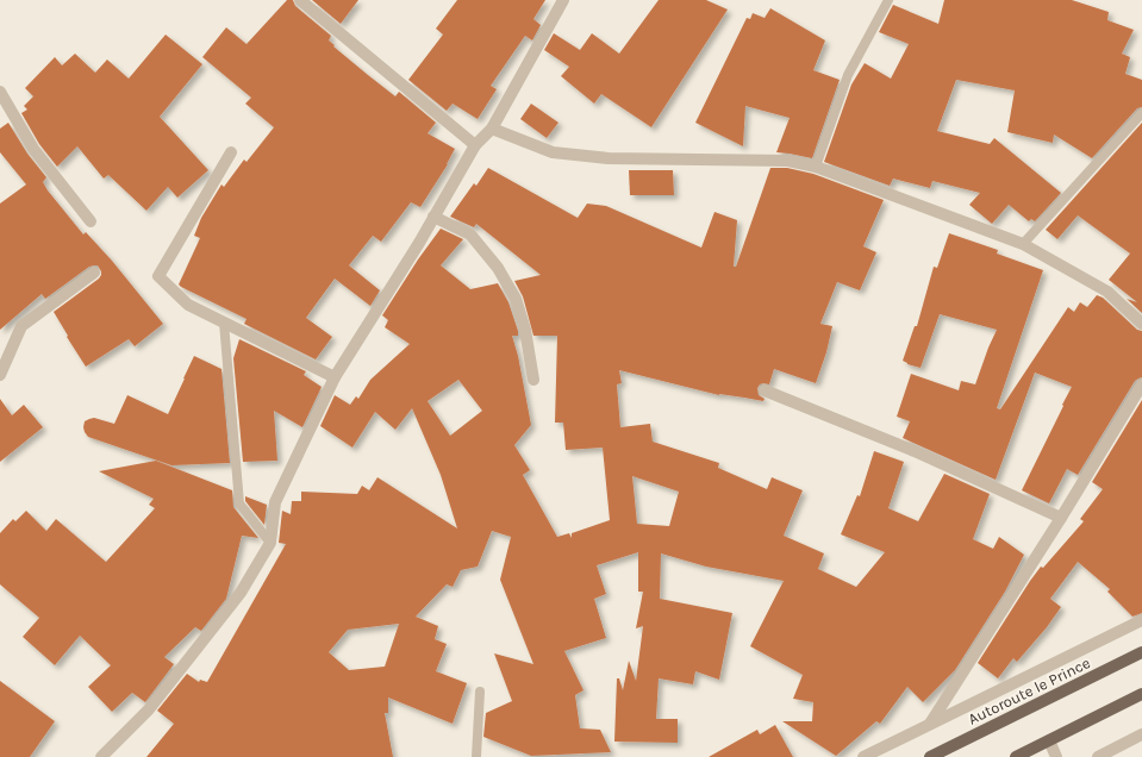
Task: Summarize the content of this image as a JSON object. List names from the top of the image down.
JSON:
{
  "streets": {
    "main road": ["Autoroute le Prince"]
  }
}
